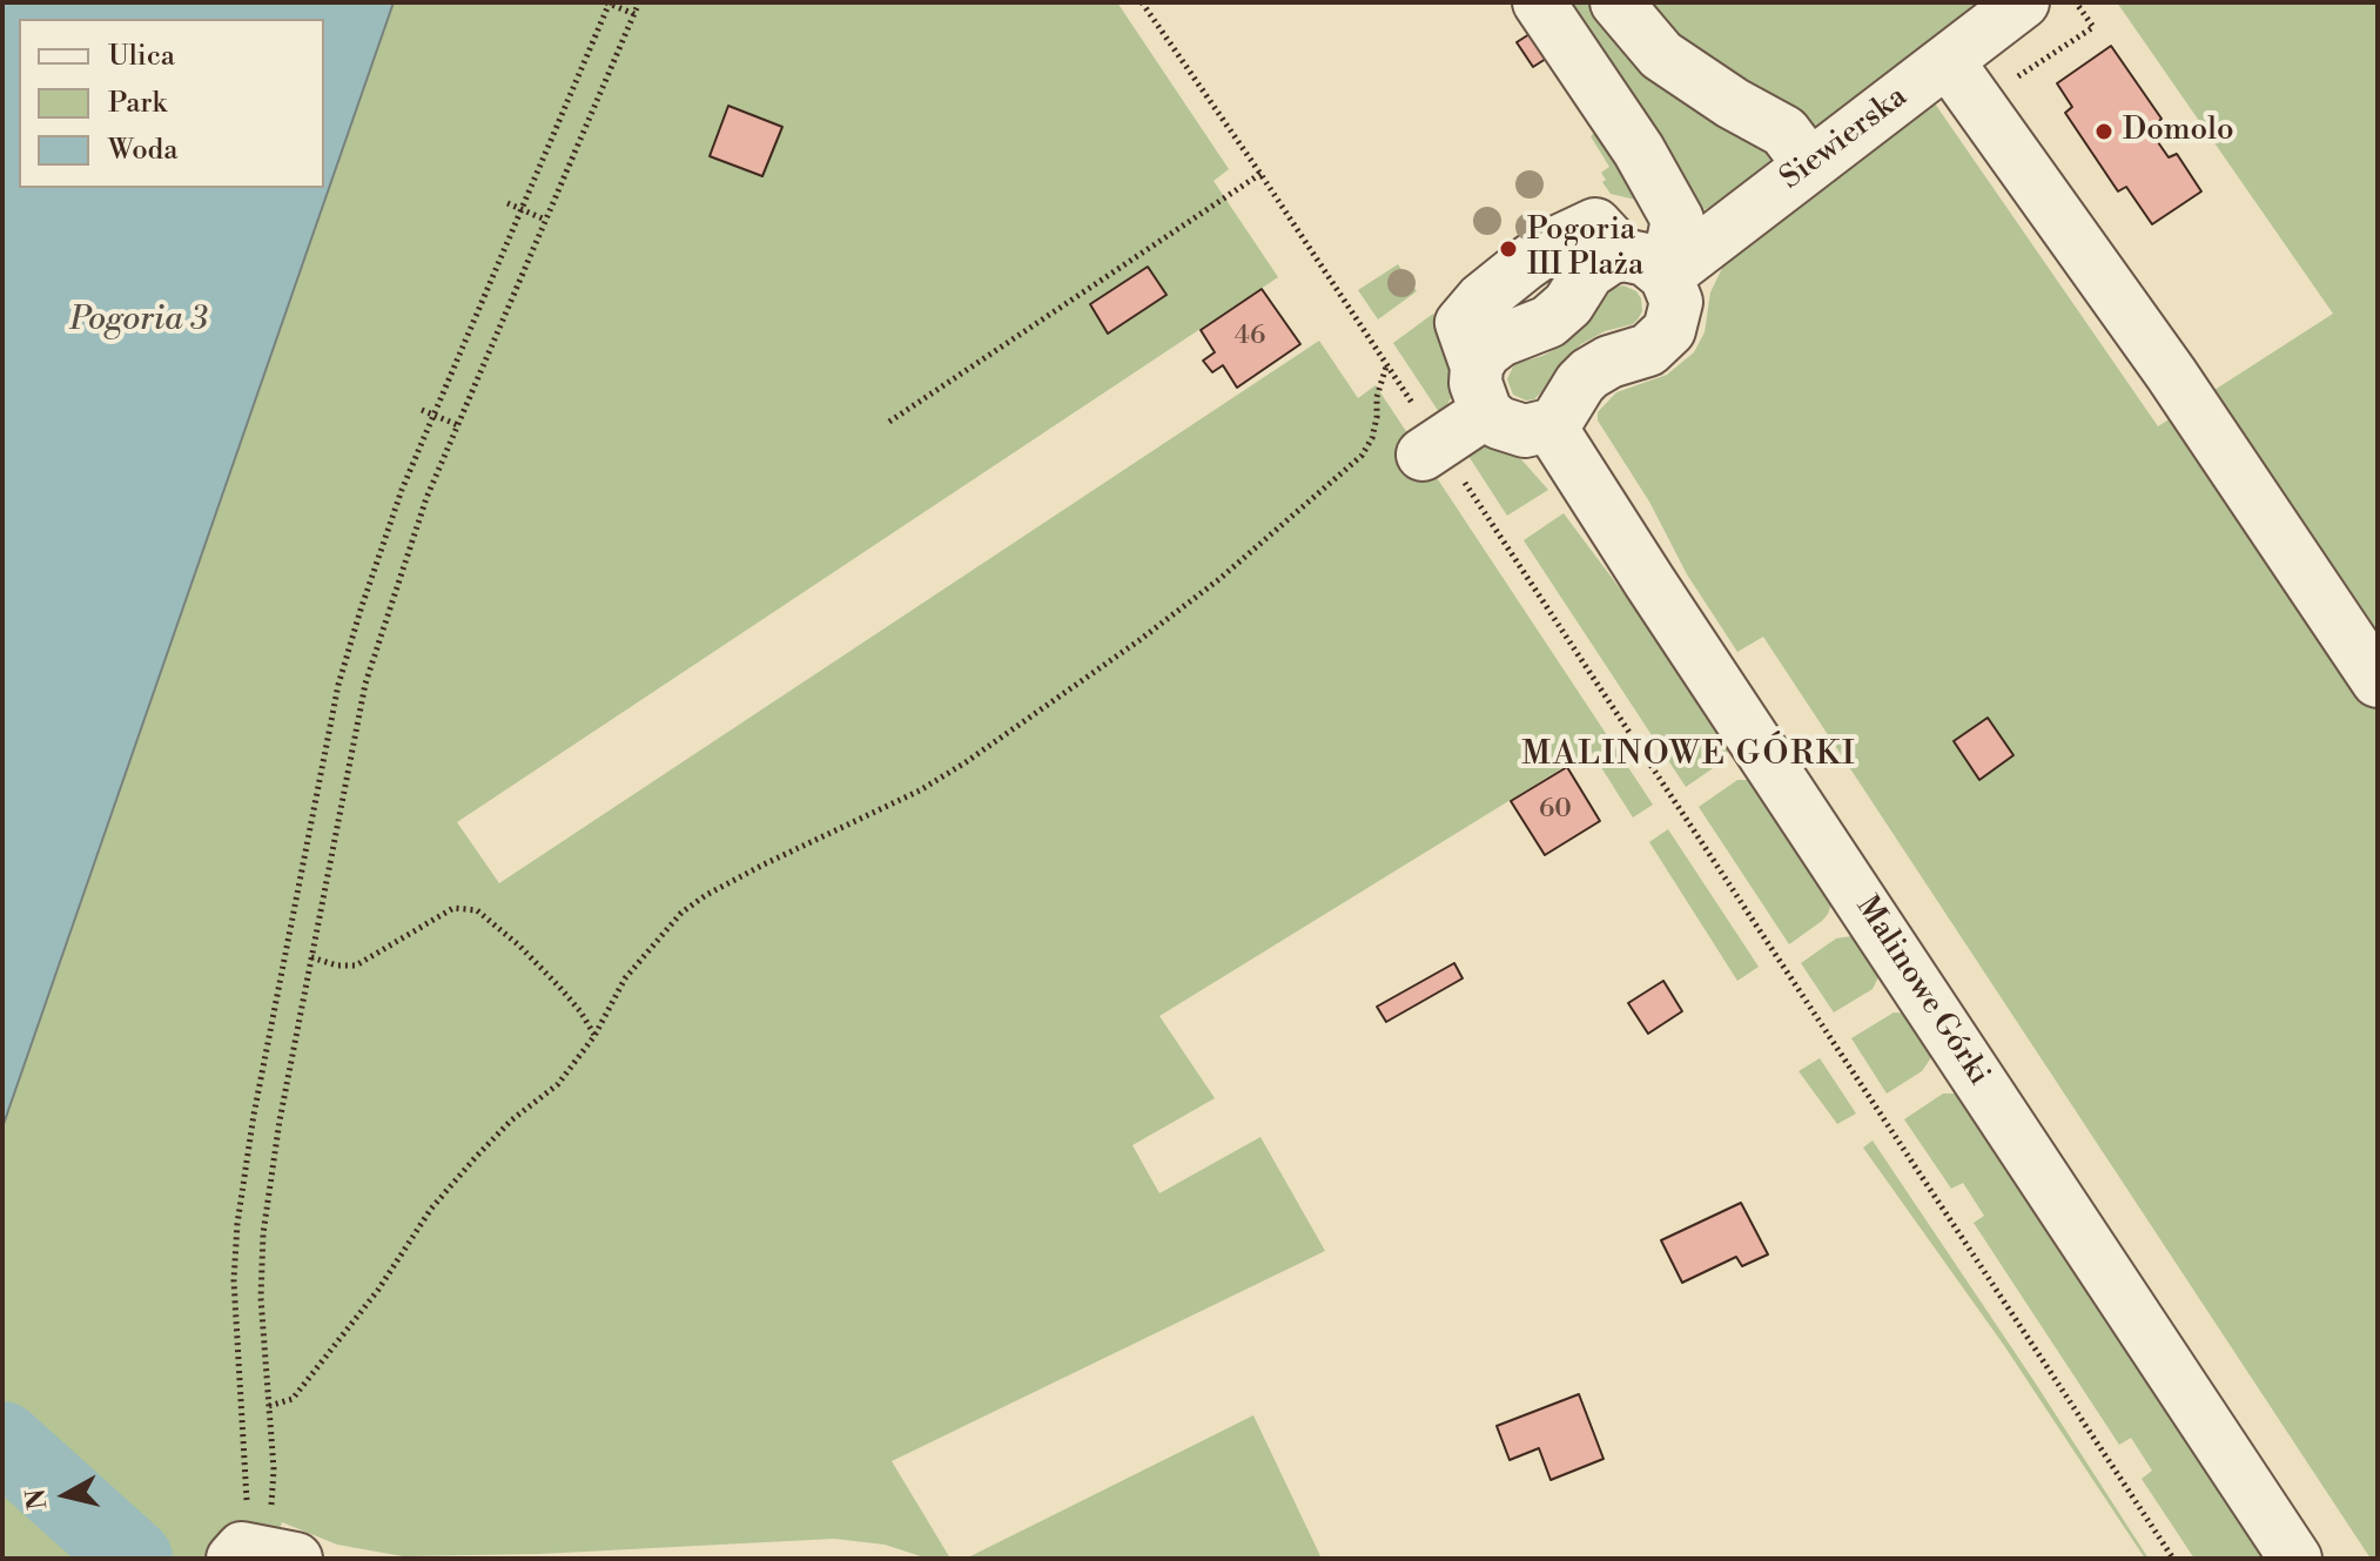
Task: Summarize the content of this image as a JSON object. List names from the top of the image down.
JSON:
{
  "streets": {
    "street": ["Siewierska", "Malinowe Górki"]
  },
  "districts": ["MALINOWE GÓRKI"],
  "water": ["Pogoria 3"],
  "places": ["Domolo", "Pogoria III Plaża"],
  "house_numbers": ["46", "60"],
  "legend": ["Ulica", "Park", "Woda"],
  "north": "left"
}
